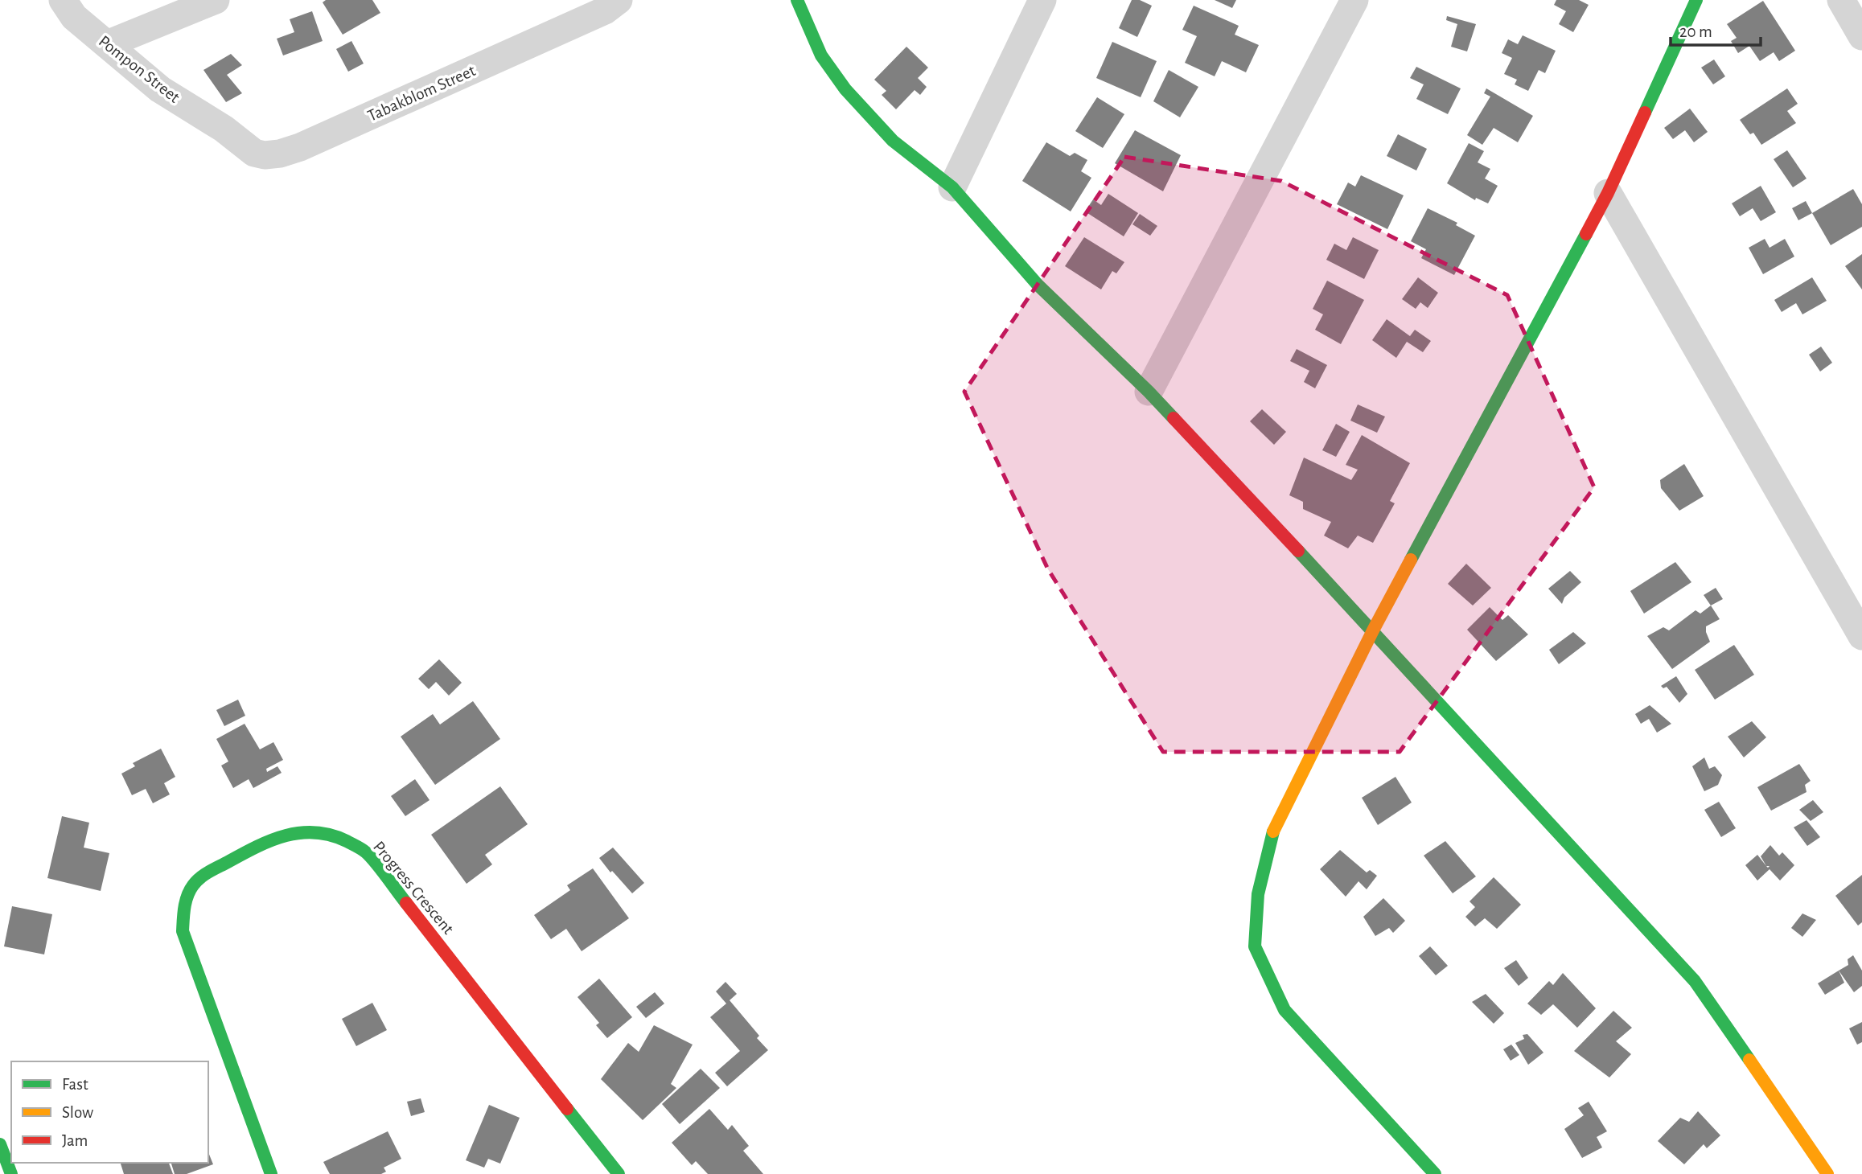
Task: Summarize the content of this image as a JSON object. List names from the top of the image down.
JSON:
{
  "streets": {
    "street": ["Pompon Street", "Tabakblom Street", "Progress Crescent"]
  },
  "crossings": [
    ["Pompon Street", "Tabakblom Street"]
  ],
  "legend": ["Fast", "Slow", "Jam"],
  "scale_bar": "20 m"
}
